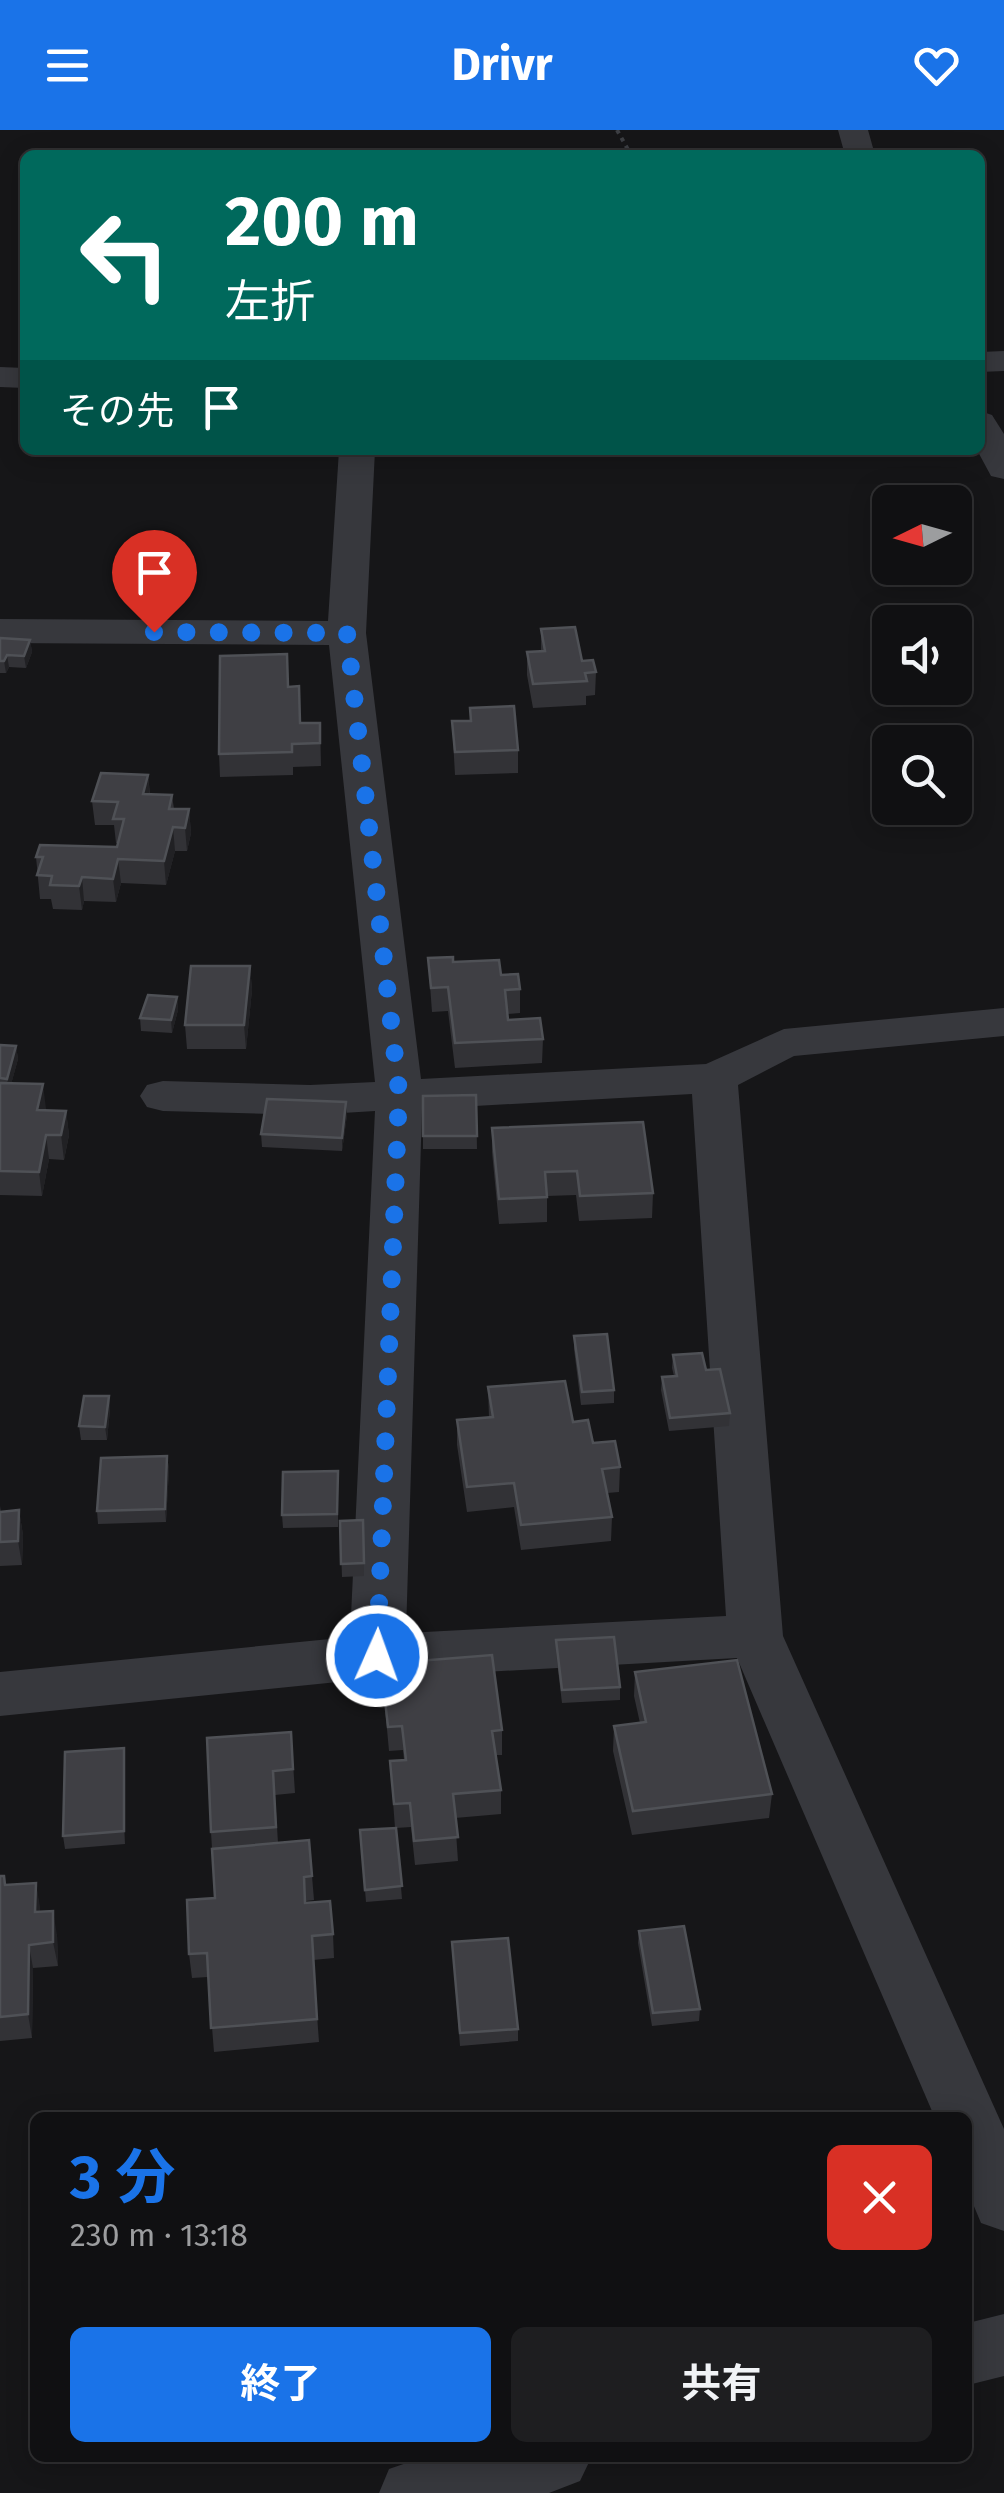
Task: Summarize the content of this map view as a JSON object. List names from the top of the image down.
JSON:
{
  "north": "left",
  "page": {
    "header": "Drivr",
    "turn": ["200 m", "左折"],
    "then": "その先",
    "heading": ["3 分", "230 m · 13:18"],
    "buttons": ["終了", "共有"]
  }
}
